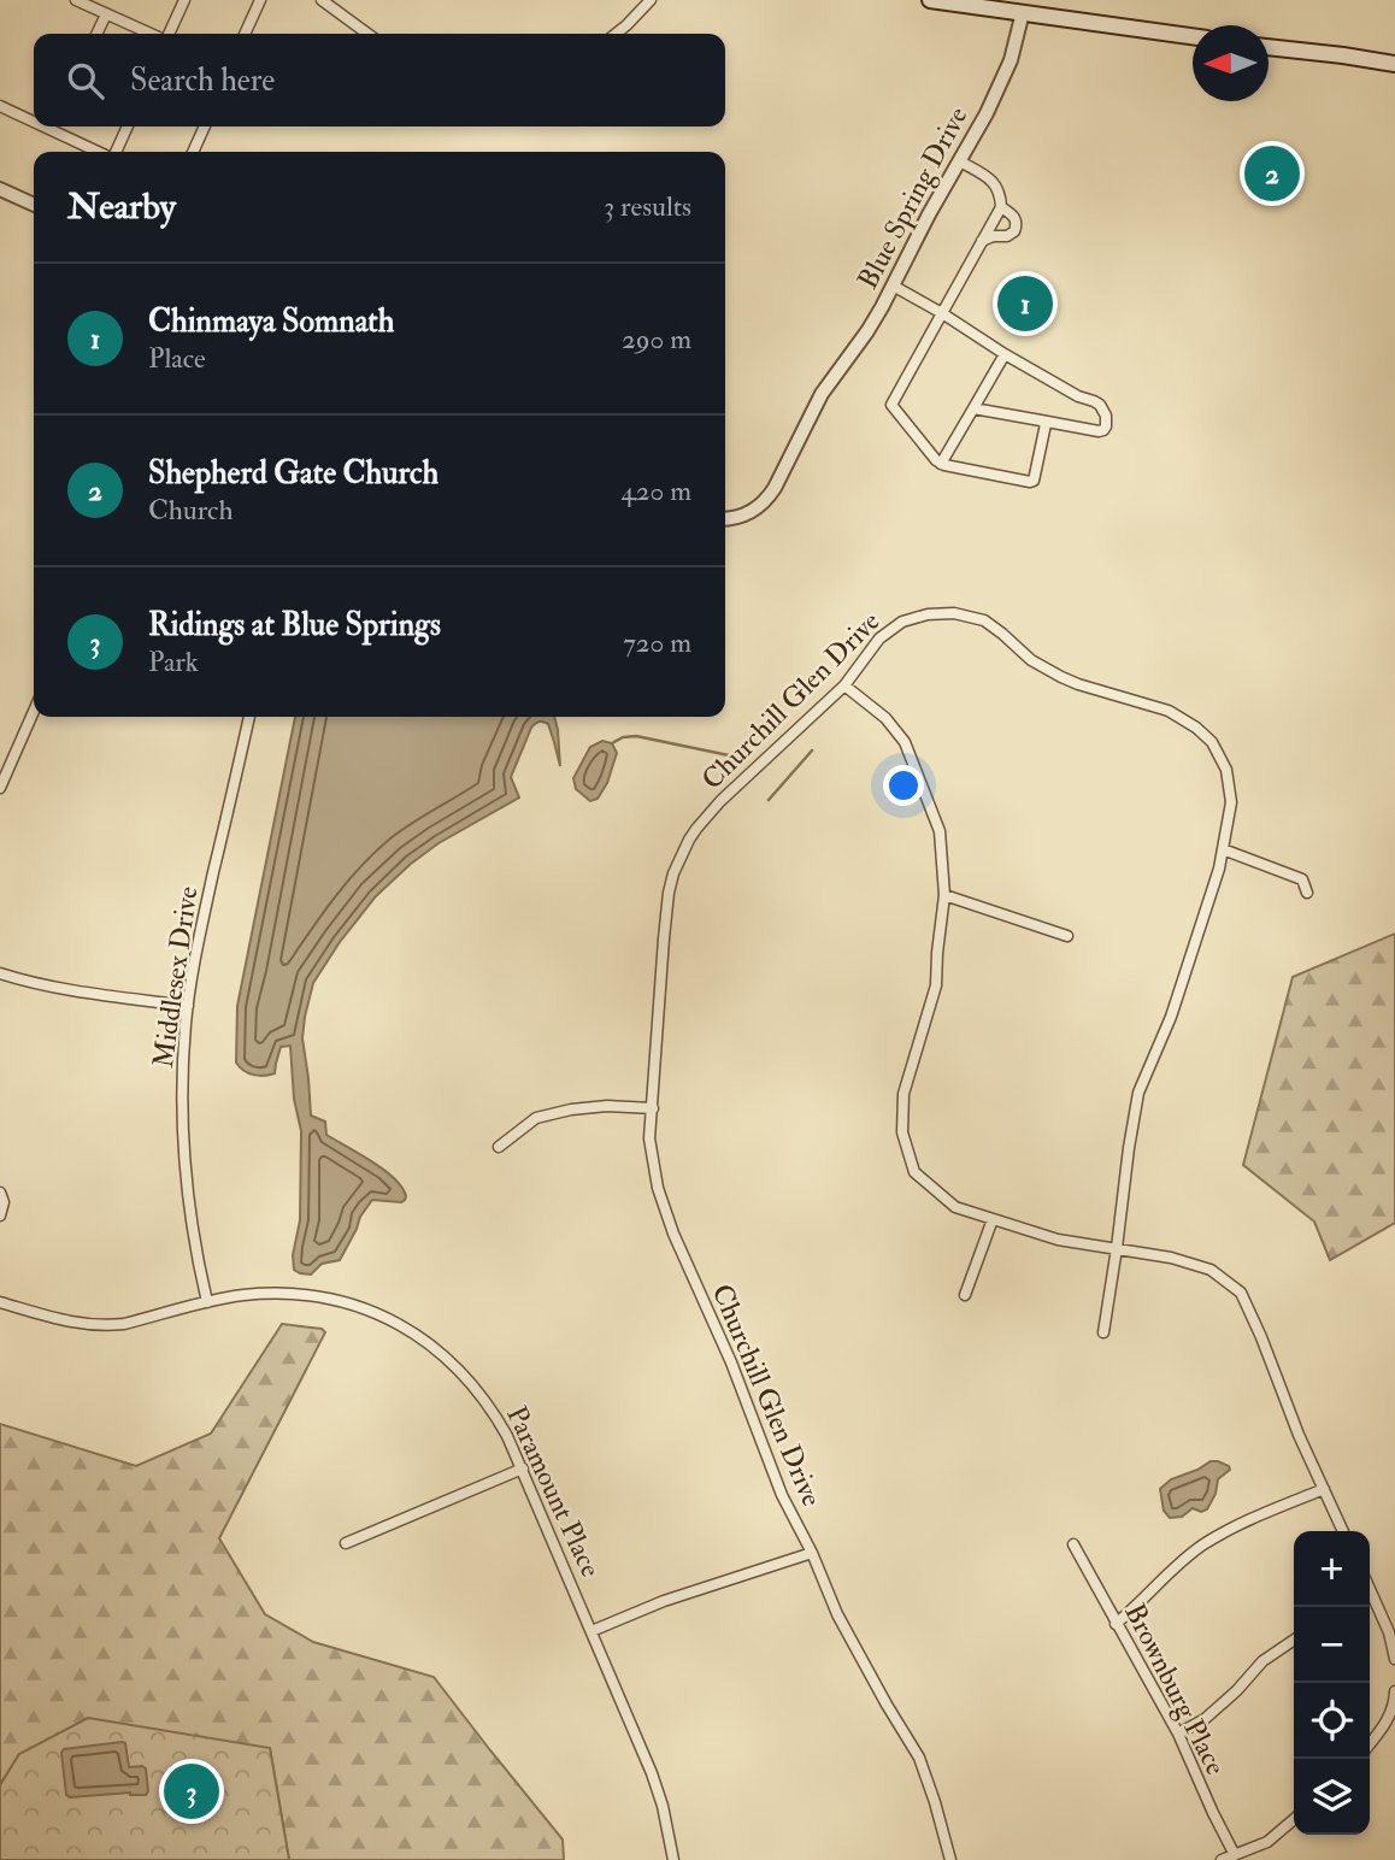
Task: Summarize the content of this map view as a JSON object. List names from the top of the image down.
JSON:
{
  "streets": {
    "street": [
      "Blue Spring Drive",
      "Churchill Glen Drive",
      "Middlesex Drive",
      "Paramount Place",
      "Brownburg Place"
    ]
  },
  "crossings": [
    ["Middlesex Drive", "Paramount Place"]
  ],
  "north": "left",
  "page": {
    "search": "Search here",
    "pins": ["2", "1", "3"],
    "heading": ["Nearby", "3 results"],
    "list": [
      {
        "mark": "1",
        "name": "Chinmaya Somnath",
        "note": "Place",
        "value": "290 m"
      },
      {
        "mark": "2",
        "name": "Shepherd Gate Church",
        "note": "Church",
        "value": "420 m"
      },
      {
        "mark": "3",
        "name": "Ridings at Blue Springs",
        "note": "Park",
        "value": "720 m"
      }
    ],
    "map_buttons": ["+", "−"]
  }
}
